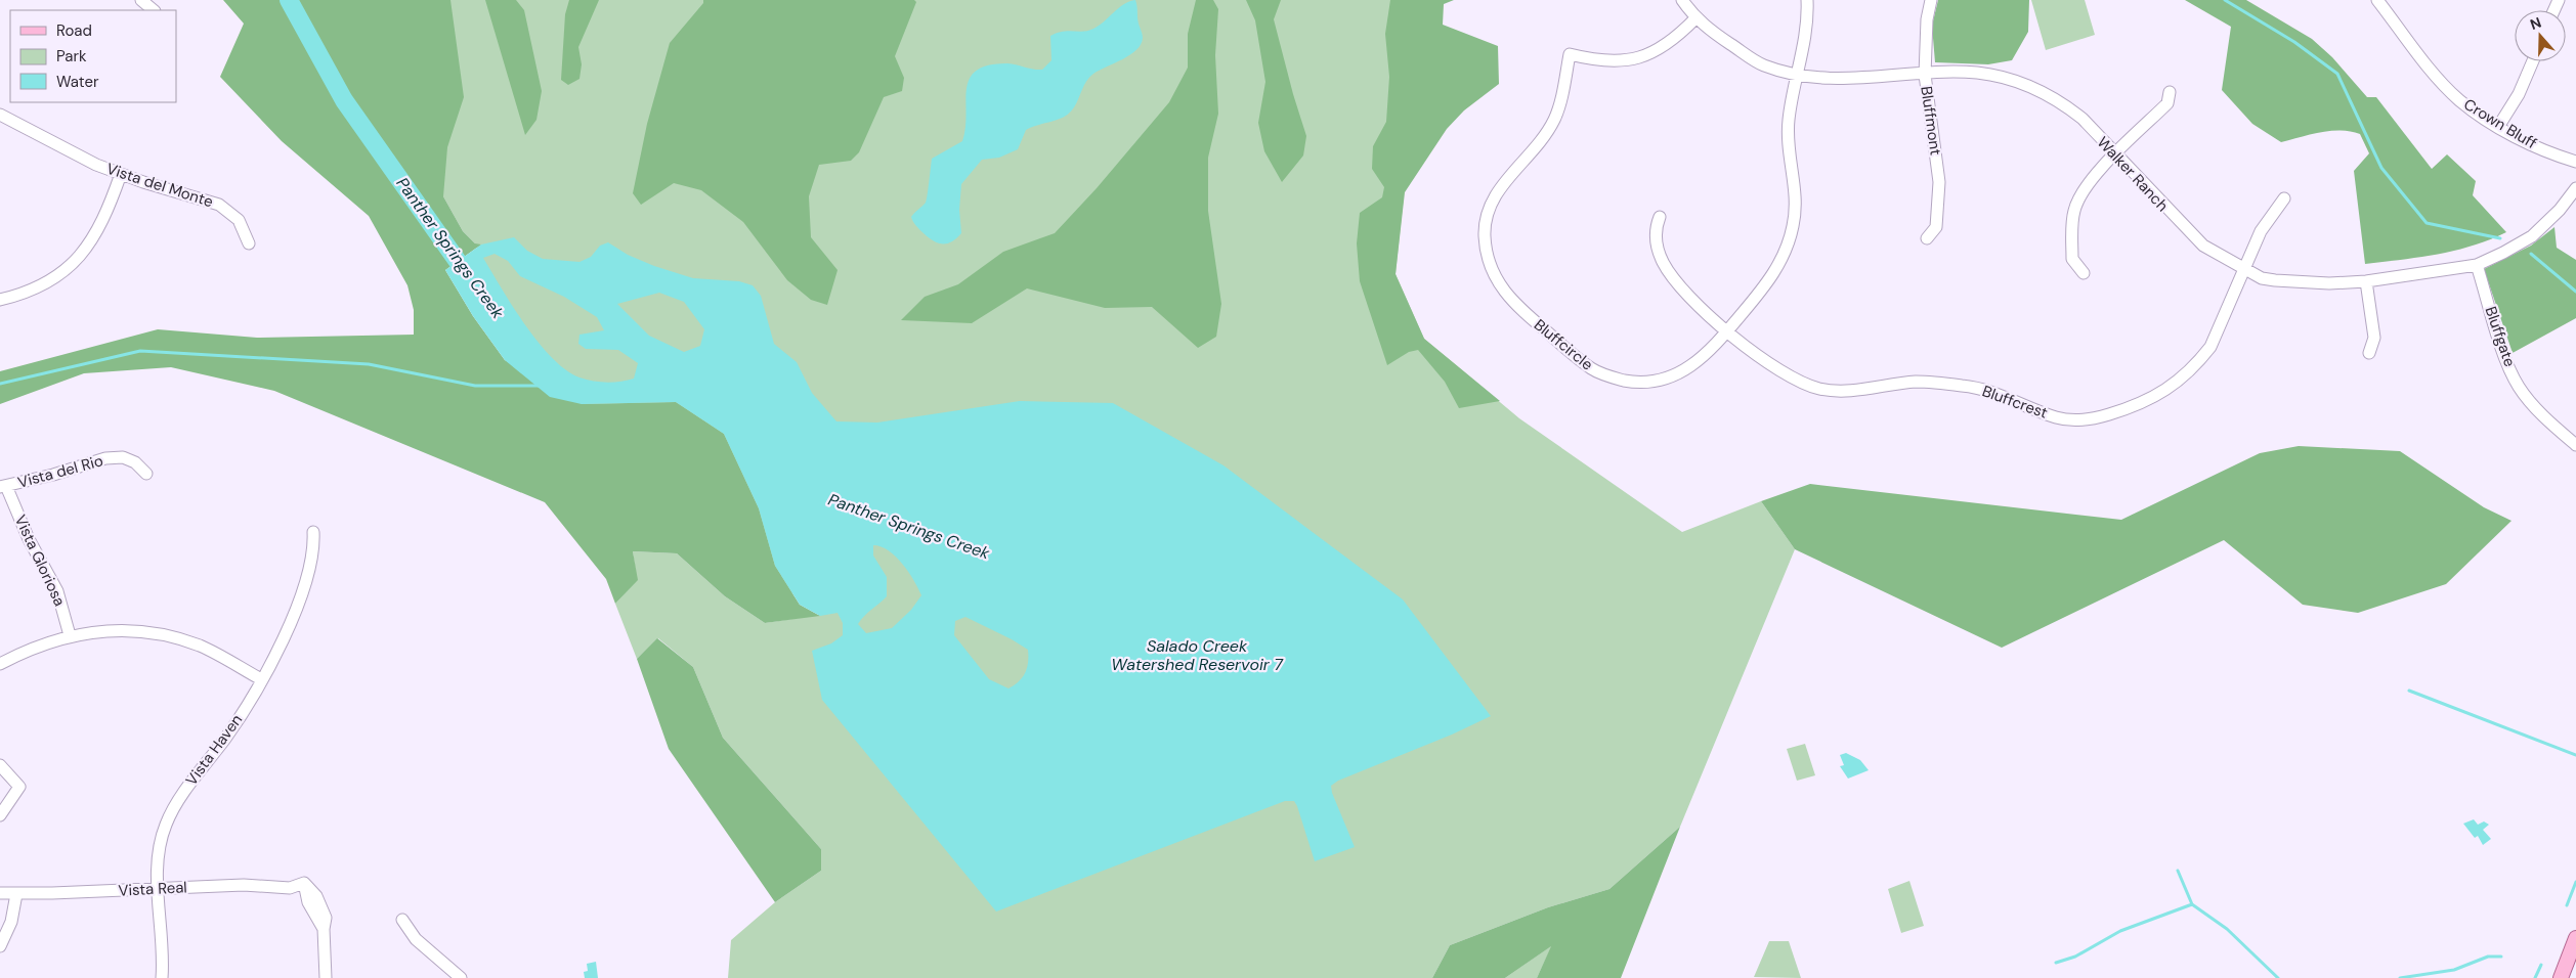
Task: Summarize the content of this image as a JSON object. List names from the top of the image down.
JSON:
{
  "streets": {
    "street": [
      "Bluffmont",
      "Crown Bluff",
      "Walker Ranch",
      "Vista del Monte",
      "Bluffgate",
      "Bluffcircle",
      "Bluffcrest",
      "Vista del Rio",
      "Vista Gloriosa",
      "Vista Haven",
      "Vista Real"
    ]
  },
  "crossings": [
    ["Bluffmont", "Walker Ranch"],
    ["Walker Ranch", "Bluffgate"],
    ["Walker Ranch", "Bluffcircle"],
    ["Walker Ranch", "Bluffcrest"],
    ["Bluffcircle", "Bluffcrest"],
    ["Vista del Rio", "Vista Gloriosa"],
    ["Vista Haven", "Vista Real"]
  ],
  "water": ["Panther Springs Creek", "Salado Creek Watershed Reservoir 7"],
  "legend": ["Road", "Park", "Water"],
  "north": "top"
}
